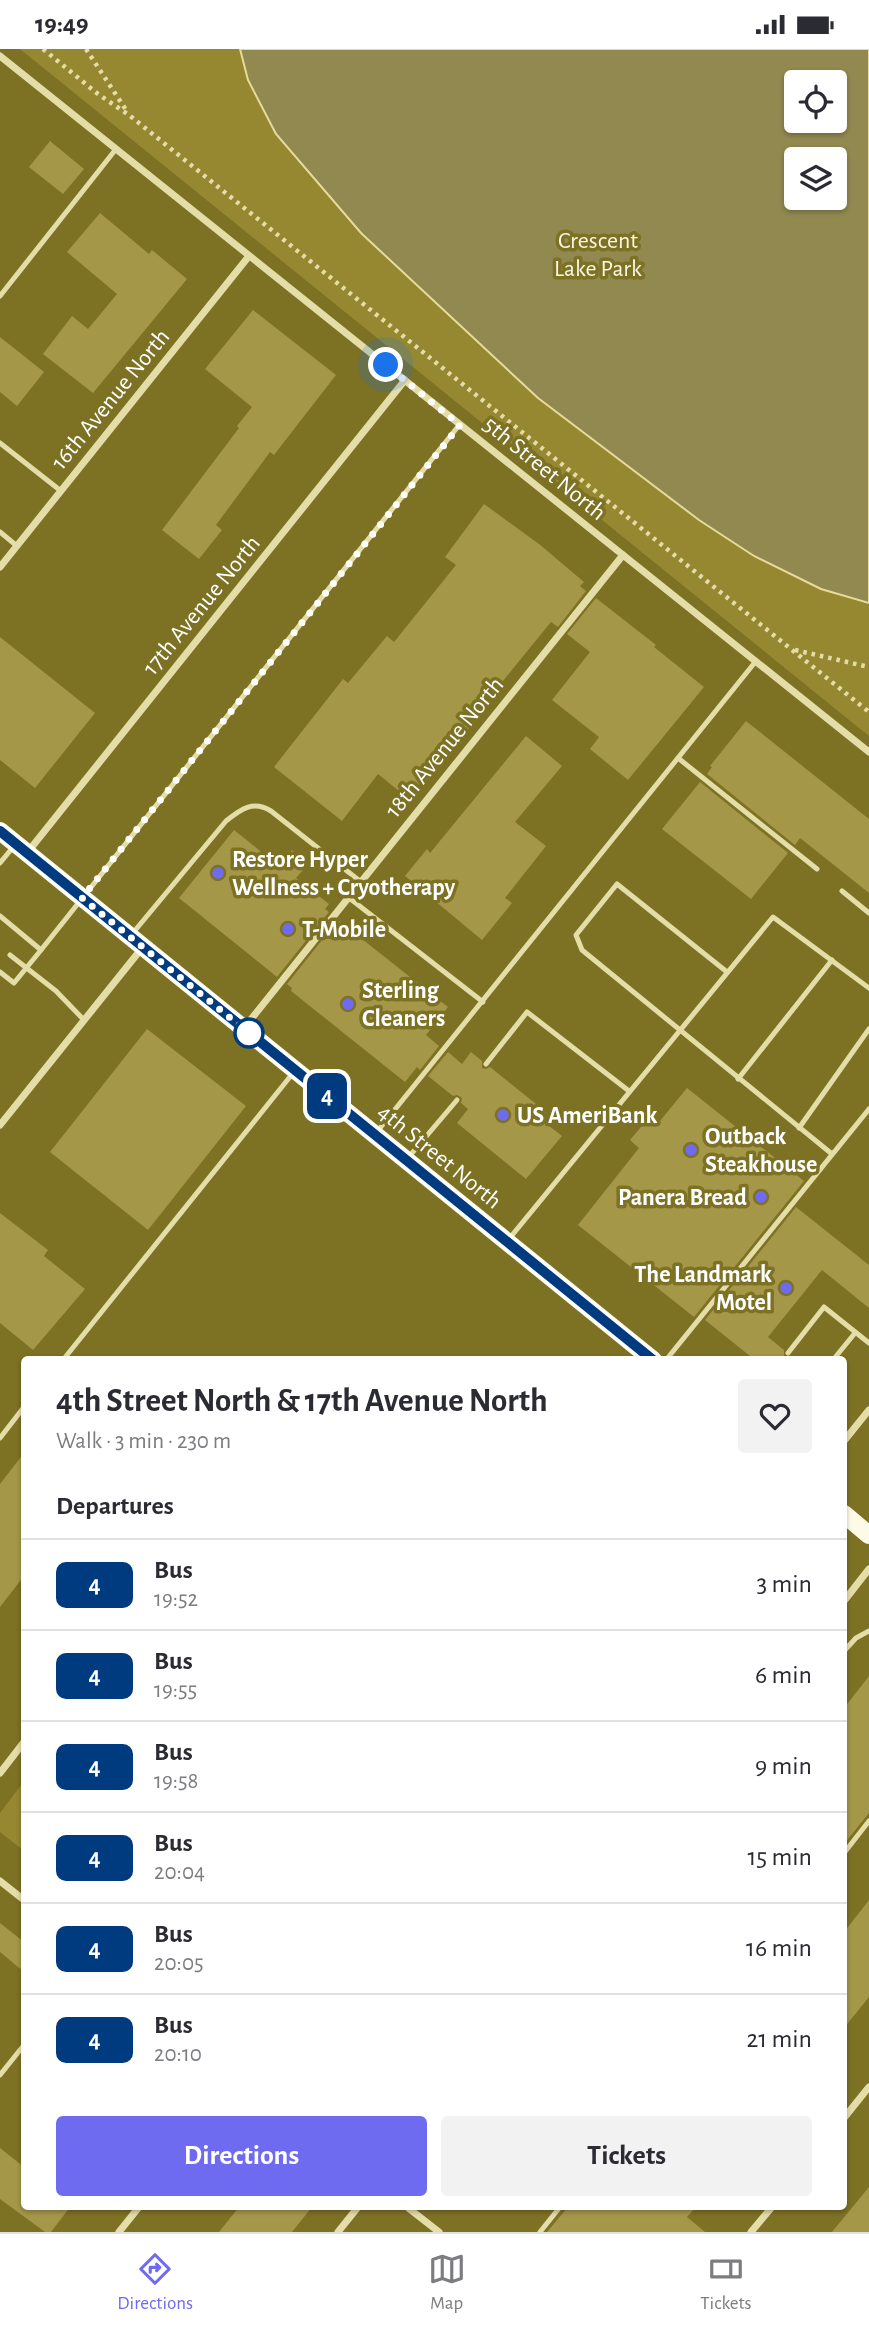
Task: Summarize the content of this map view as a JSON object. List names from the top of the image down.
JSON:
{
  "streets": {
    "main road": ["4th Street North"],
    "street": [
      "16th Avenue North",
      "5th Street North",
      "17th Avenue North",
      "18th Avenue North"
    ]
  },
  "crossings": [
    ["16th Avenue North", "5th Street North"],
    ["5th Street North", "17th Avenue North"],
    ["5th Street North", "18th Avenue North"],
    ["17th Avenue North", "4th Street North"],
    ["18th Avenue North", "4th Street North"]
  ],
  "parks": ["Crescent Lake Park"],
  "places": [
    "Restore Hyper Wellness + Cryotherapy",
    "T-Mobile",
    "Sterling Cleaners",
    "US AmeriBank",
    "Outback Steakhouse",
    "Panera Bread",
    "The Landmark Motel"
  ],
  "lines": ["bus line 4"],
  "page": {
    "status": "19:49",
    "on_map": "4",
    "heading": [
      ["4th Street North & 17th Avenue North", "Walk · 3 min · 230 m"],
      "Departures"
    ],
    "list": [
      {
        "mark": "4",
        "name": "Bus",
        "note": "19:52",
        "value": "3 min"
      },
      {
        "mark": "4",
        "name": "Bus",
        "note": "19:55",
        "value": "6 min"
      },
      {
        "mark": "4",
        "name": "Bus",
        "note": "19:58",
        "value": "9 min"
      },
      {
        "mark": "4",
        "name": "Bus",
        "note": "20:04",
        "value": "15 min"
      },
      {
        "mark": "4",
        "name": "Bus",
        "note": "20:05",
        "value": "16 min"
      },
      {
        "mark": "4",
        "name": "Bus",
        "note": "20:10",
        "value": "21 min"
      }
    ],
    "buttons": ["Directions", "Tickets"],
    "tabs": ["Directions", "Map", "Tickets"]
  }
}
